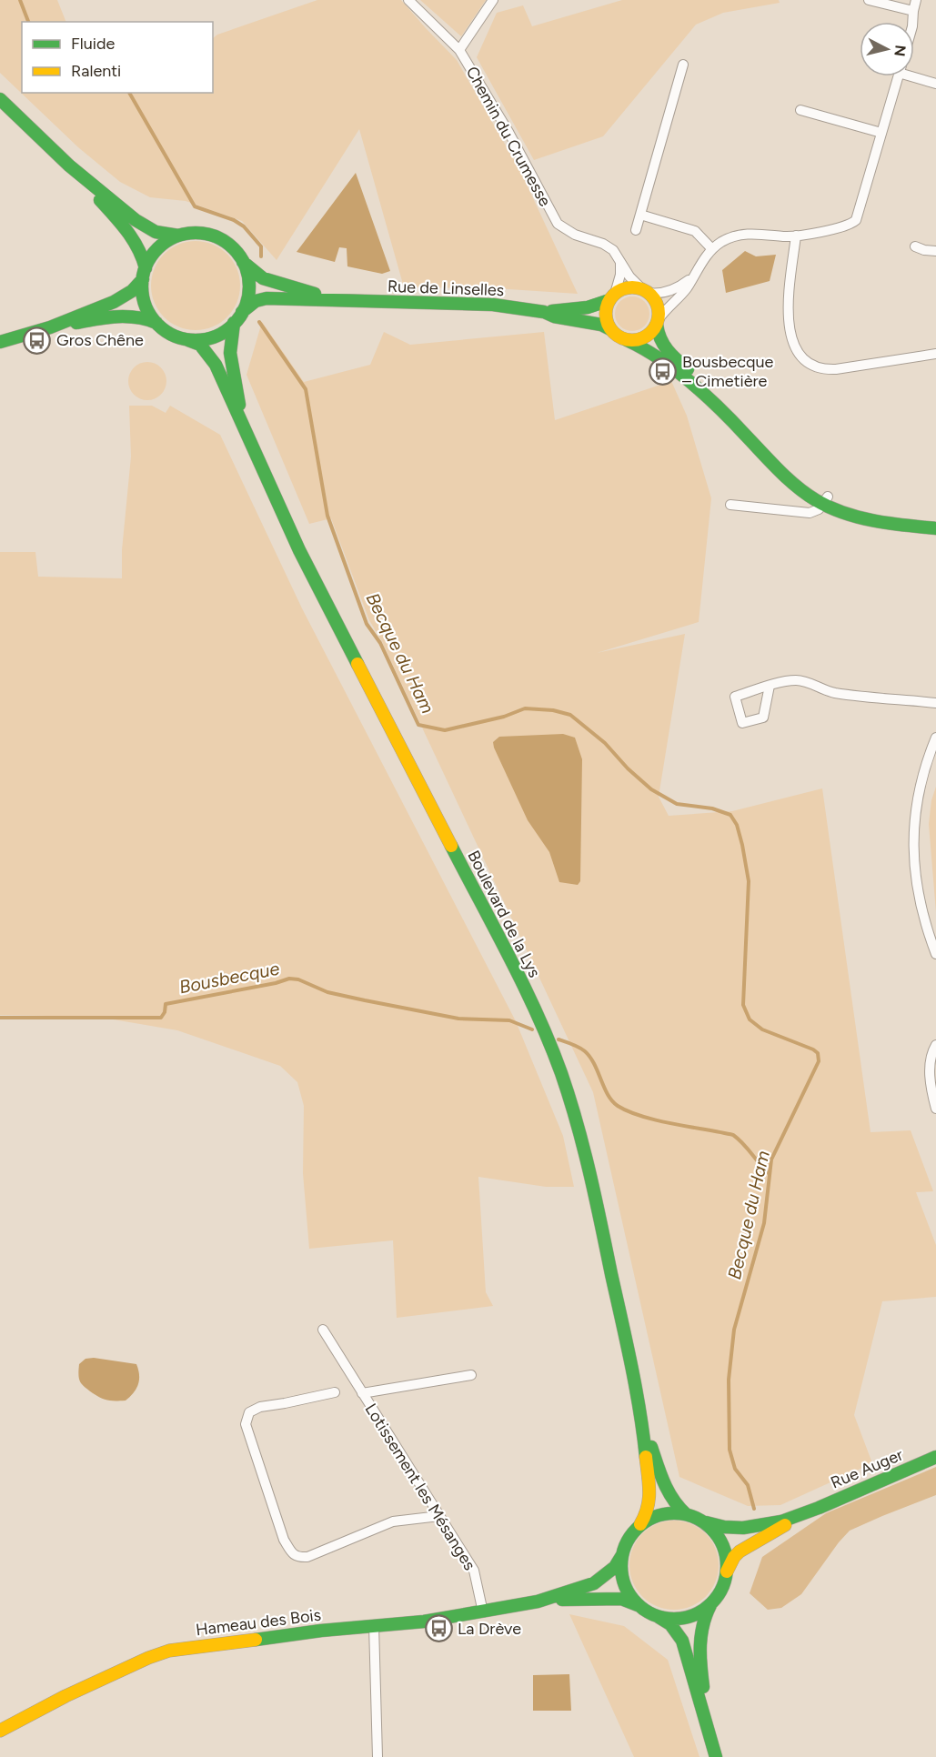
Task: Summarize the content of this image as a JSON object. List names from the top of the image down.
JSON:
{
  "streets": {
    "main road": [
      "Rue de Linselles",
      "Boulevard de la Lys",
      "Rue Auger",
      "Hameau des Bois"
    ],
    "street": ["Chemin du Crumesse", "Lotissement les Mésanges"]
  },
  "crossings": [
    ["Chemin du Crumesse", "Rue de Linselles"],
    ["Rue de Linselles", "Boulevard de la Lys"],
    ["Boulevard de la Lys", "Rue Auger"],
    ["Boulevard de la Lys", "Hameau des Bois"],
    ["Rue Auger", "Hameau des Bois"],
    ["Lotissement les Mésanges", "Hameau des Bois"]
  ],
  "water": ["Becque du Ham", "Bousbecque"],
  "places": {
    "bus stop": ["Gros Chêne", "Bousbecque – Cimetière", "La Drève"]
  },
  "legend": ["Fluide", "Ralenti"],
  "north": "right"
}
